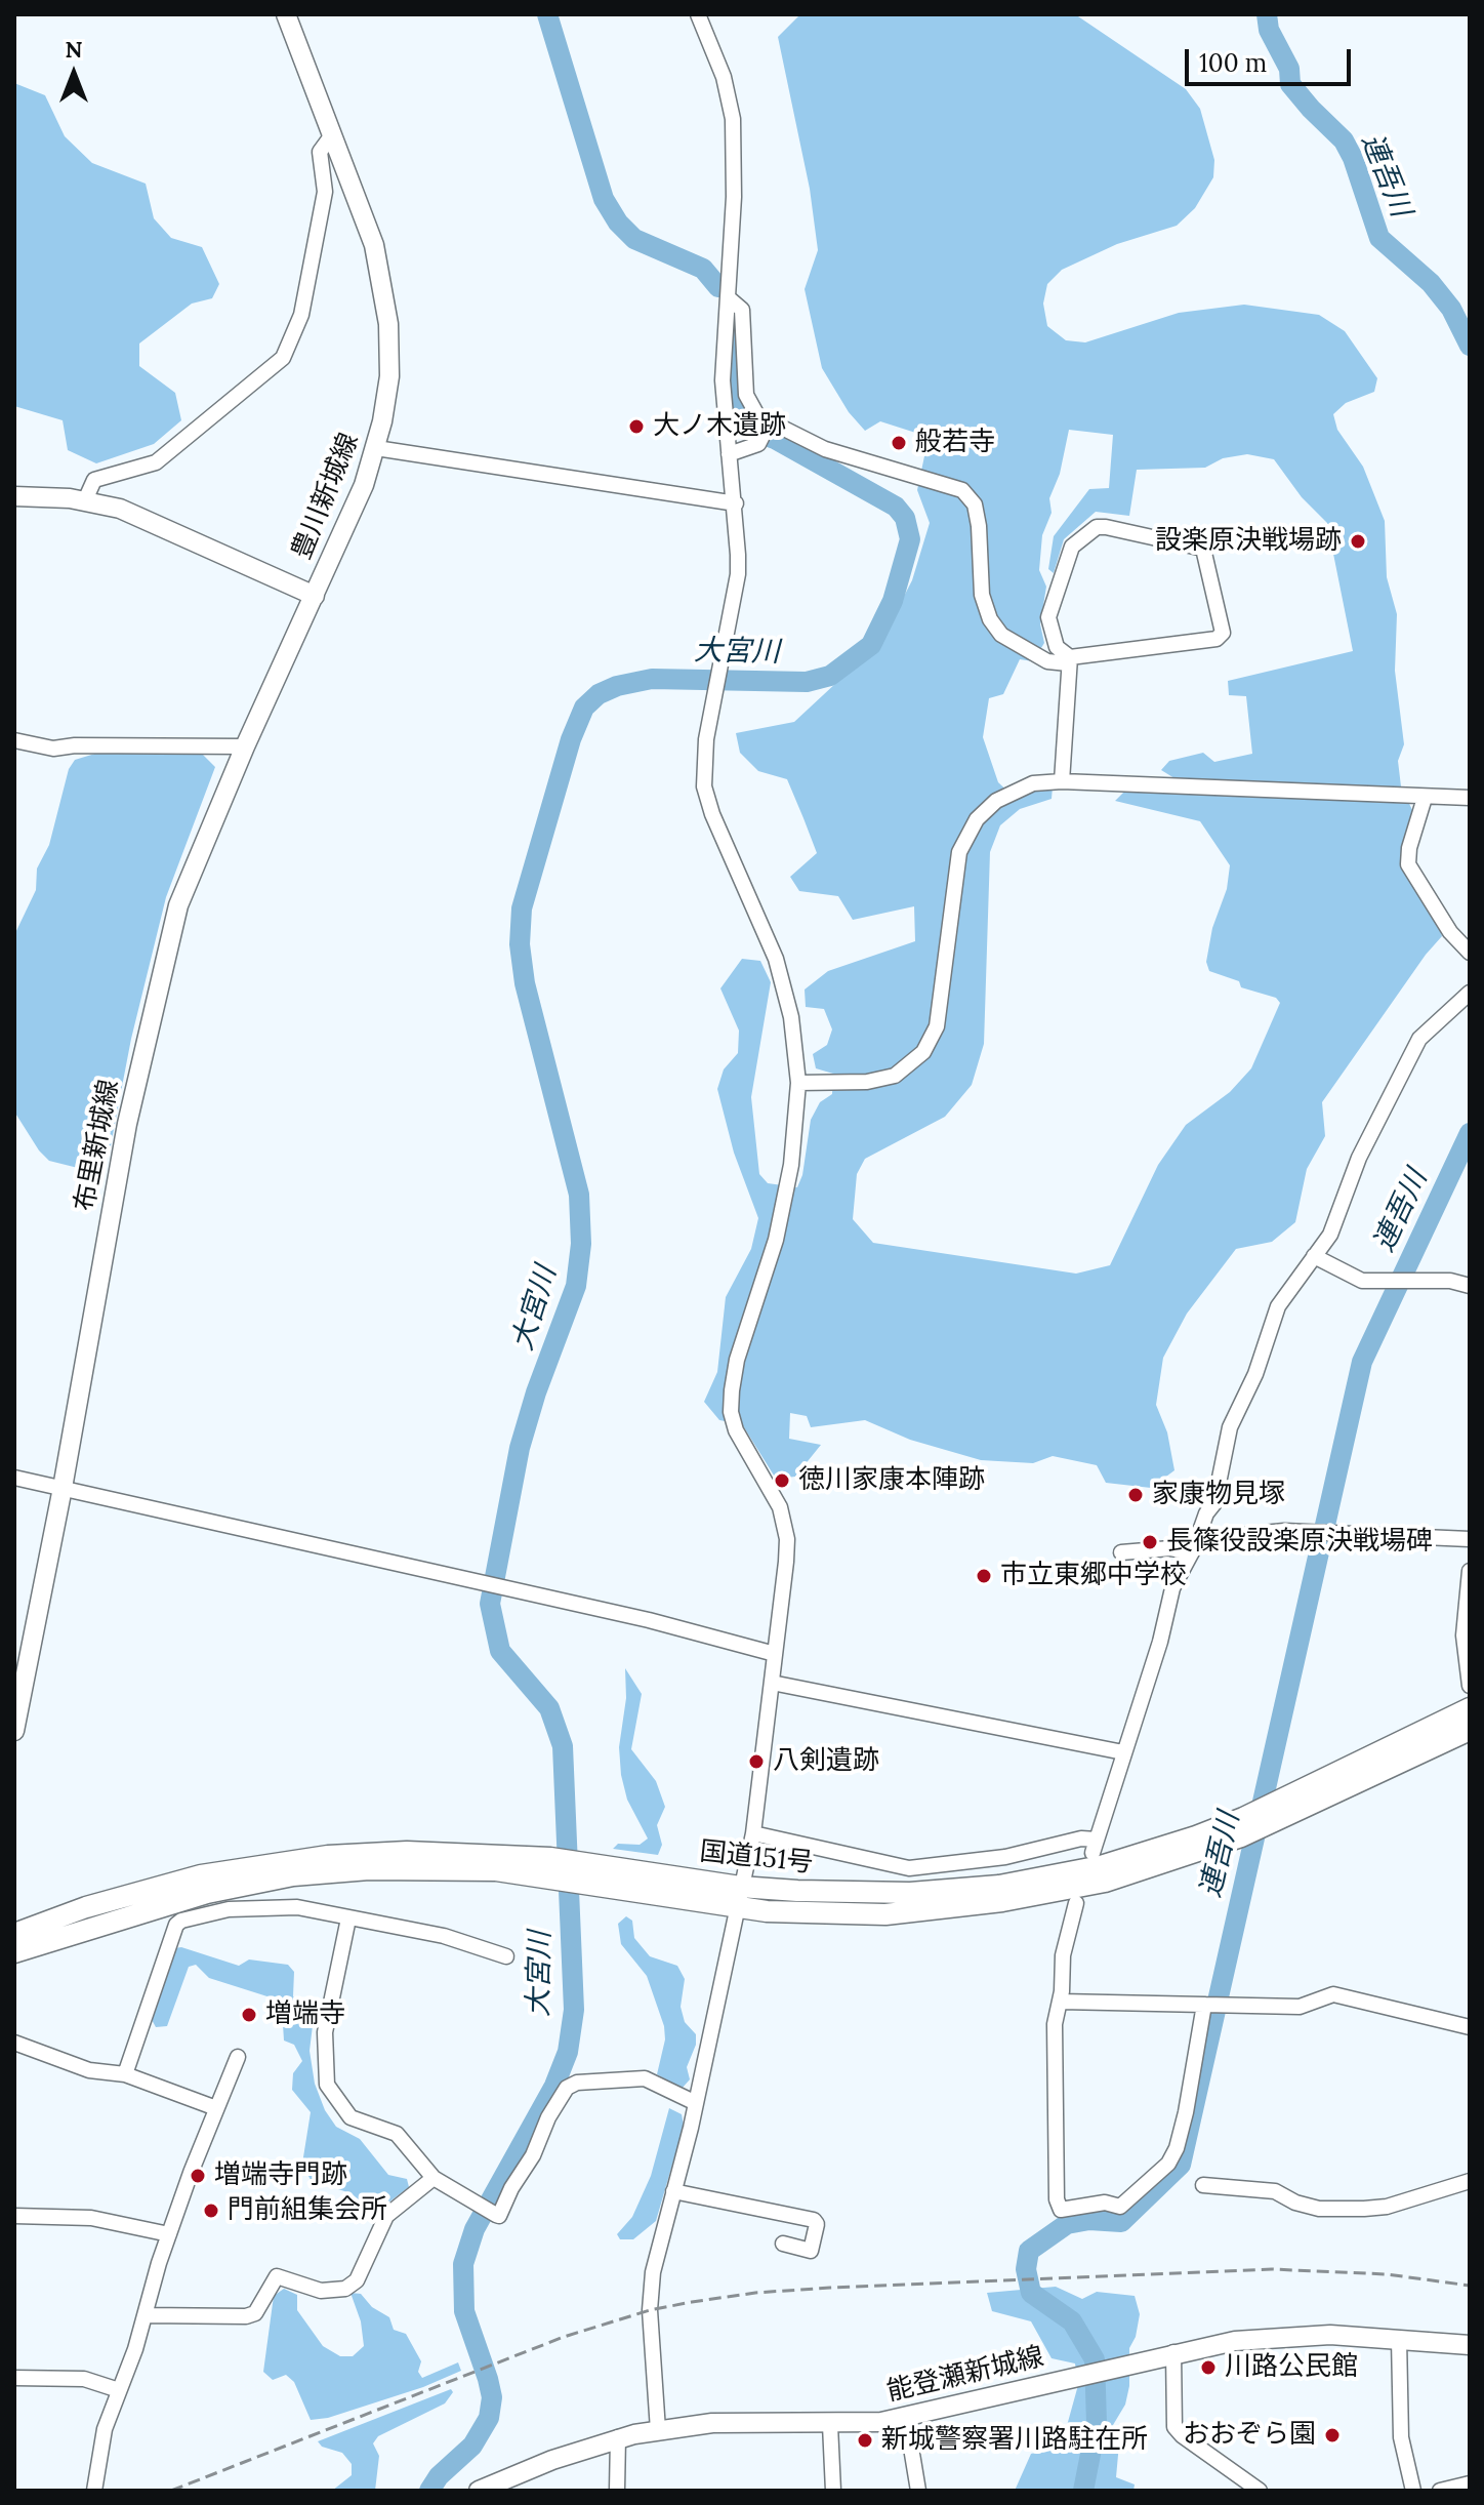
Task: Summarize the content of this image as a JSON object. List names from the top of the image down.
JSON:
{
  "streets": {
    "highway": ["国道151号"],
    "main road": ["豊川新城線", "布里新城線", "能登瀬新城線"]
  },
  "crossings": [
    ["豊川新城線", "布里新城線"]
  ],
  "water": ["連吾川", "大宮川"],
  "places": [
    "大ノ木遺跡",
    "般若寺",
    "設楽原決戦場跡",
    "徳川家康本陣跡",
    "家康物見塚",
    "長篠役設楽原決戦場碑",
    "市立東郷中学校",
    "八剣遺跡",
    "増端寺",
    "増端寺門跡",
    "門前組集会所",
    "川路公民館",
    "おおぞら園",
    "新城警察署川路駐在所"
  ],
  "scale_bar": "100 m",
  "north": "top"
}
